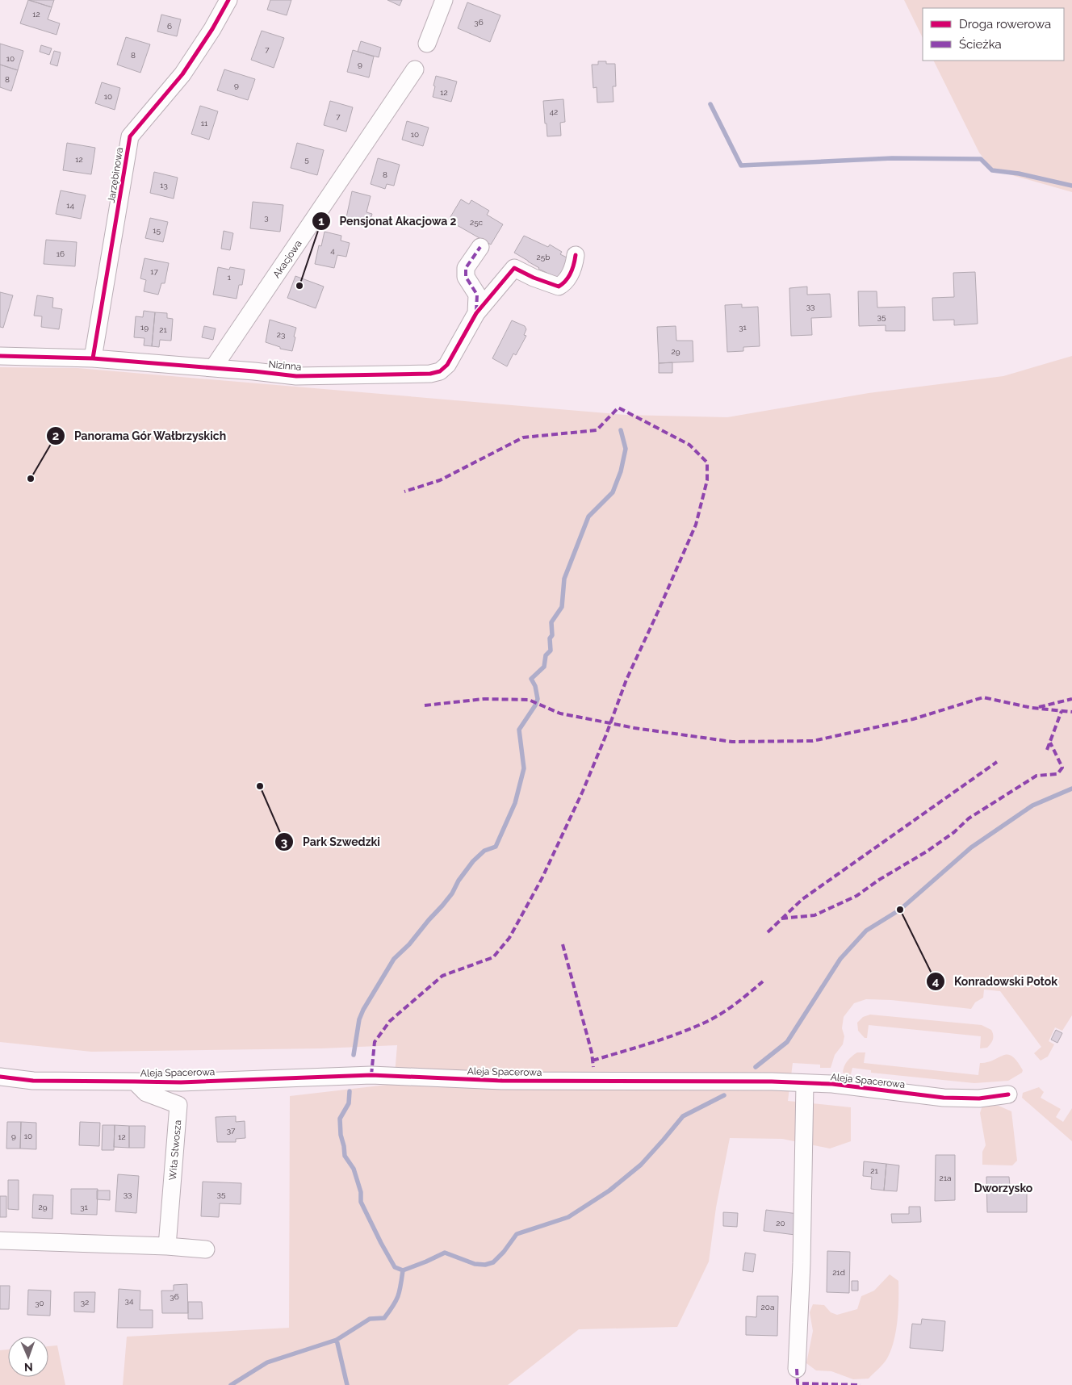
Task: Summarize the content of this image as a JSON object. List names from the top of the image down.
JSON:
{
  "streets": {
    "street": [
      "Jarzębinowa",
      "Akacjowa",
      "Nizinna",
      "Aleja Spacerowa",
      "Wita Stwosza"
    ]
  },
  "crossings": [
    ["Jarzębinowa", "Nizinna"],
    ["Akacjowa", "Nizinna"]
  ],
  "districts": ["Dworzysko"],
  "places": [
    "Pensjonat Akacjowa 2",
    "Panorama Gór Wałbrzyskich",
    "Park Szwedzki",
    "Konradowski Potok"
  ],
  "house_numbers": [
    "12",
    "36",
    "6",
    "7",
    "8",
    "10",
    "9",
    "8",
    "9",
    "12",
    "10",
    "42",
    "7",
    "11",
    "10",
    "12",
    "5",
    "8",
    "13",
    "14",
    "3",
    "25c",
    "15",
    "4",
    "16",
    "25b",
    "17",
    "1",
    "33",
    "35",
    "19",
    "31",
    "21",
    "23",
    "29",
    "37",
    "9",
    "10",
    "12",
    "21",
    "21a",
    "33",
    "35",
    "29",
    "31",
    "20",
    "21d",
    "36",
    "34",
    "32",
    "30",
    "20a"
  ],
  "legend": ["Droga rowerowa", "Ścieżka"],
  "north": "bottom"
}
